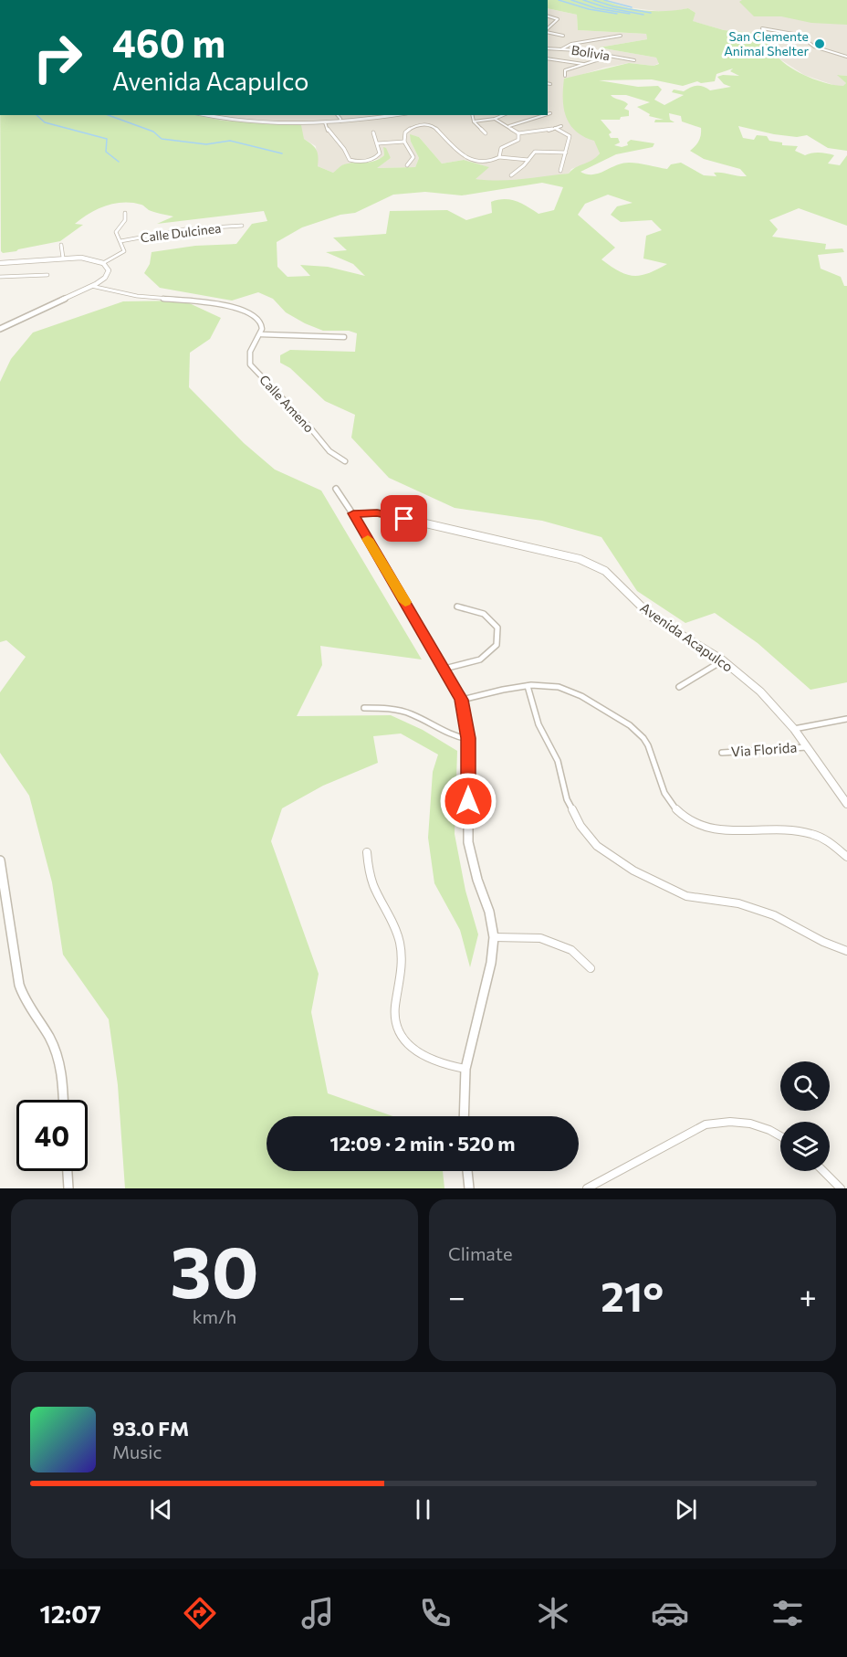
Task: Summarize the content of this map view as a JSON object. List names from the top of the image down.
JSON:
{
  "streets": {
    "street": [
      "Bolivia",
      "Calle Dulcinea",
      "Calle Ameno",
      "Avenida Acapulco",
      "Via Florida"
    ]
  },
  "crossings": [
    ["Avenida Acapulco", "Via Florida"]
  ],
  "places": ["San Clemente Animal Shelter"],
  "page": {
    "turn": ["460 m", "Avenida Acapulco"],
    "limit": "40",
    "trip": "12:09 · 2 min · 520 m",
    "tile": [
      ["30", "km/h"],
      "Climate"
    ],
    "heat": ["−", "21°", "+"],
    "song": ["93.0 FM", "Music"],
    "tabs": "12:07"
  }
}
